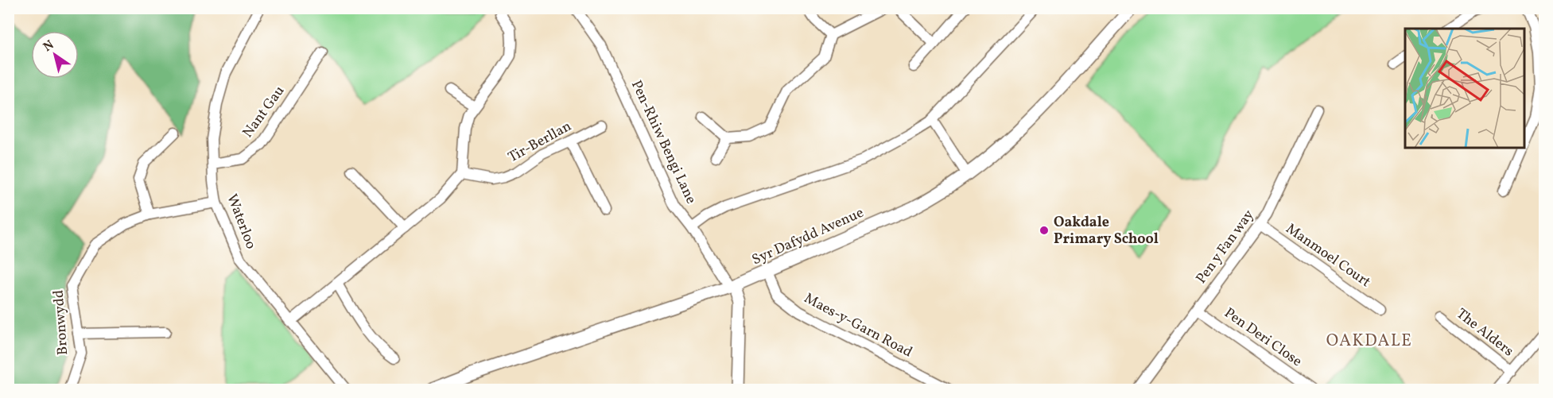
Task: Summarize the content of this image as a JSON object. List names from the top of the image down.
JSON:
{
  "streets": {
    "street": [
      "Nant Gau",
      "Tir-Berllan",
      "Pen-Rhiw Bengi Lane",
      "Waterloo",
      "Syr Dafydd Avenue",
      "Pen y Fan way",
      "Manmoel Court",
      "Bronwydd",
      "Maes-y-Garn Road",
      "The Alders",
      "Pen Deri Close"
    ]
  },
  "crossings": [
    ["Nant Gau", "Waterloo"],
    ["Pen-Rhiw Bengi Lane", "Syr Dafydd Avenue"],
    ["Waterloo", "Bronwydd"],
    ["Syr Dafydd Avenue", "Maes-y-Garn Road"],
    ["Pen y Fan way", "Manmoel Court"],
    ["Pen y Fan way", "Pen Deri Close"]
  ],
  "districts": ["OAKDALE"],
  "places": ["Oakdale Primary School"],
  "north": "top left"
}
